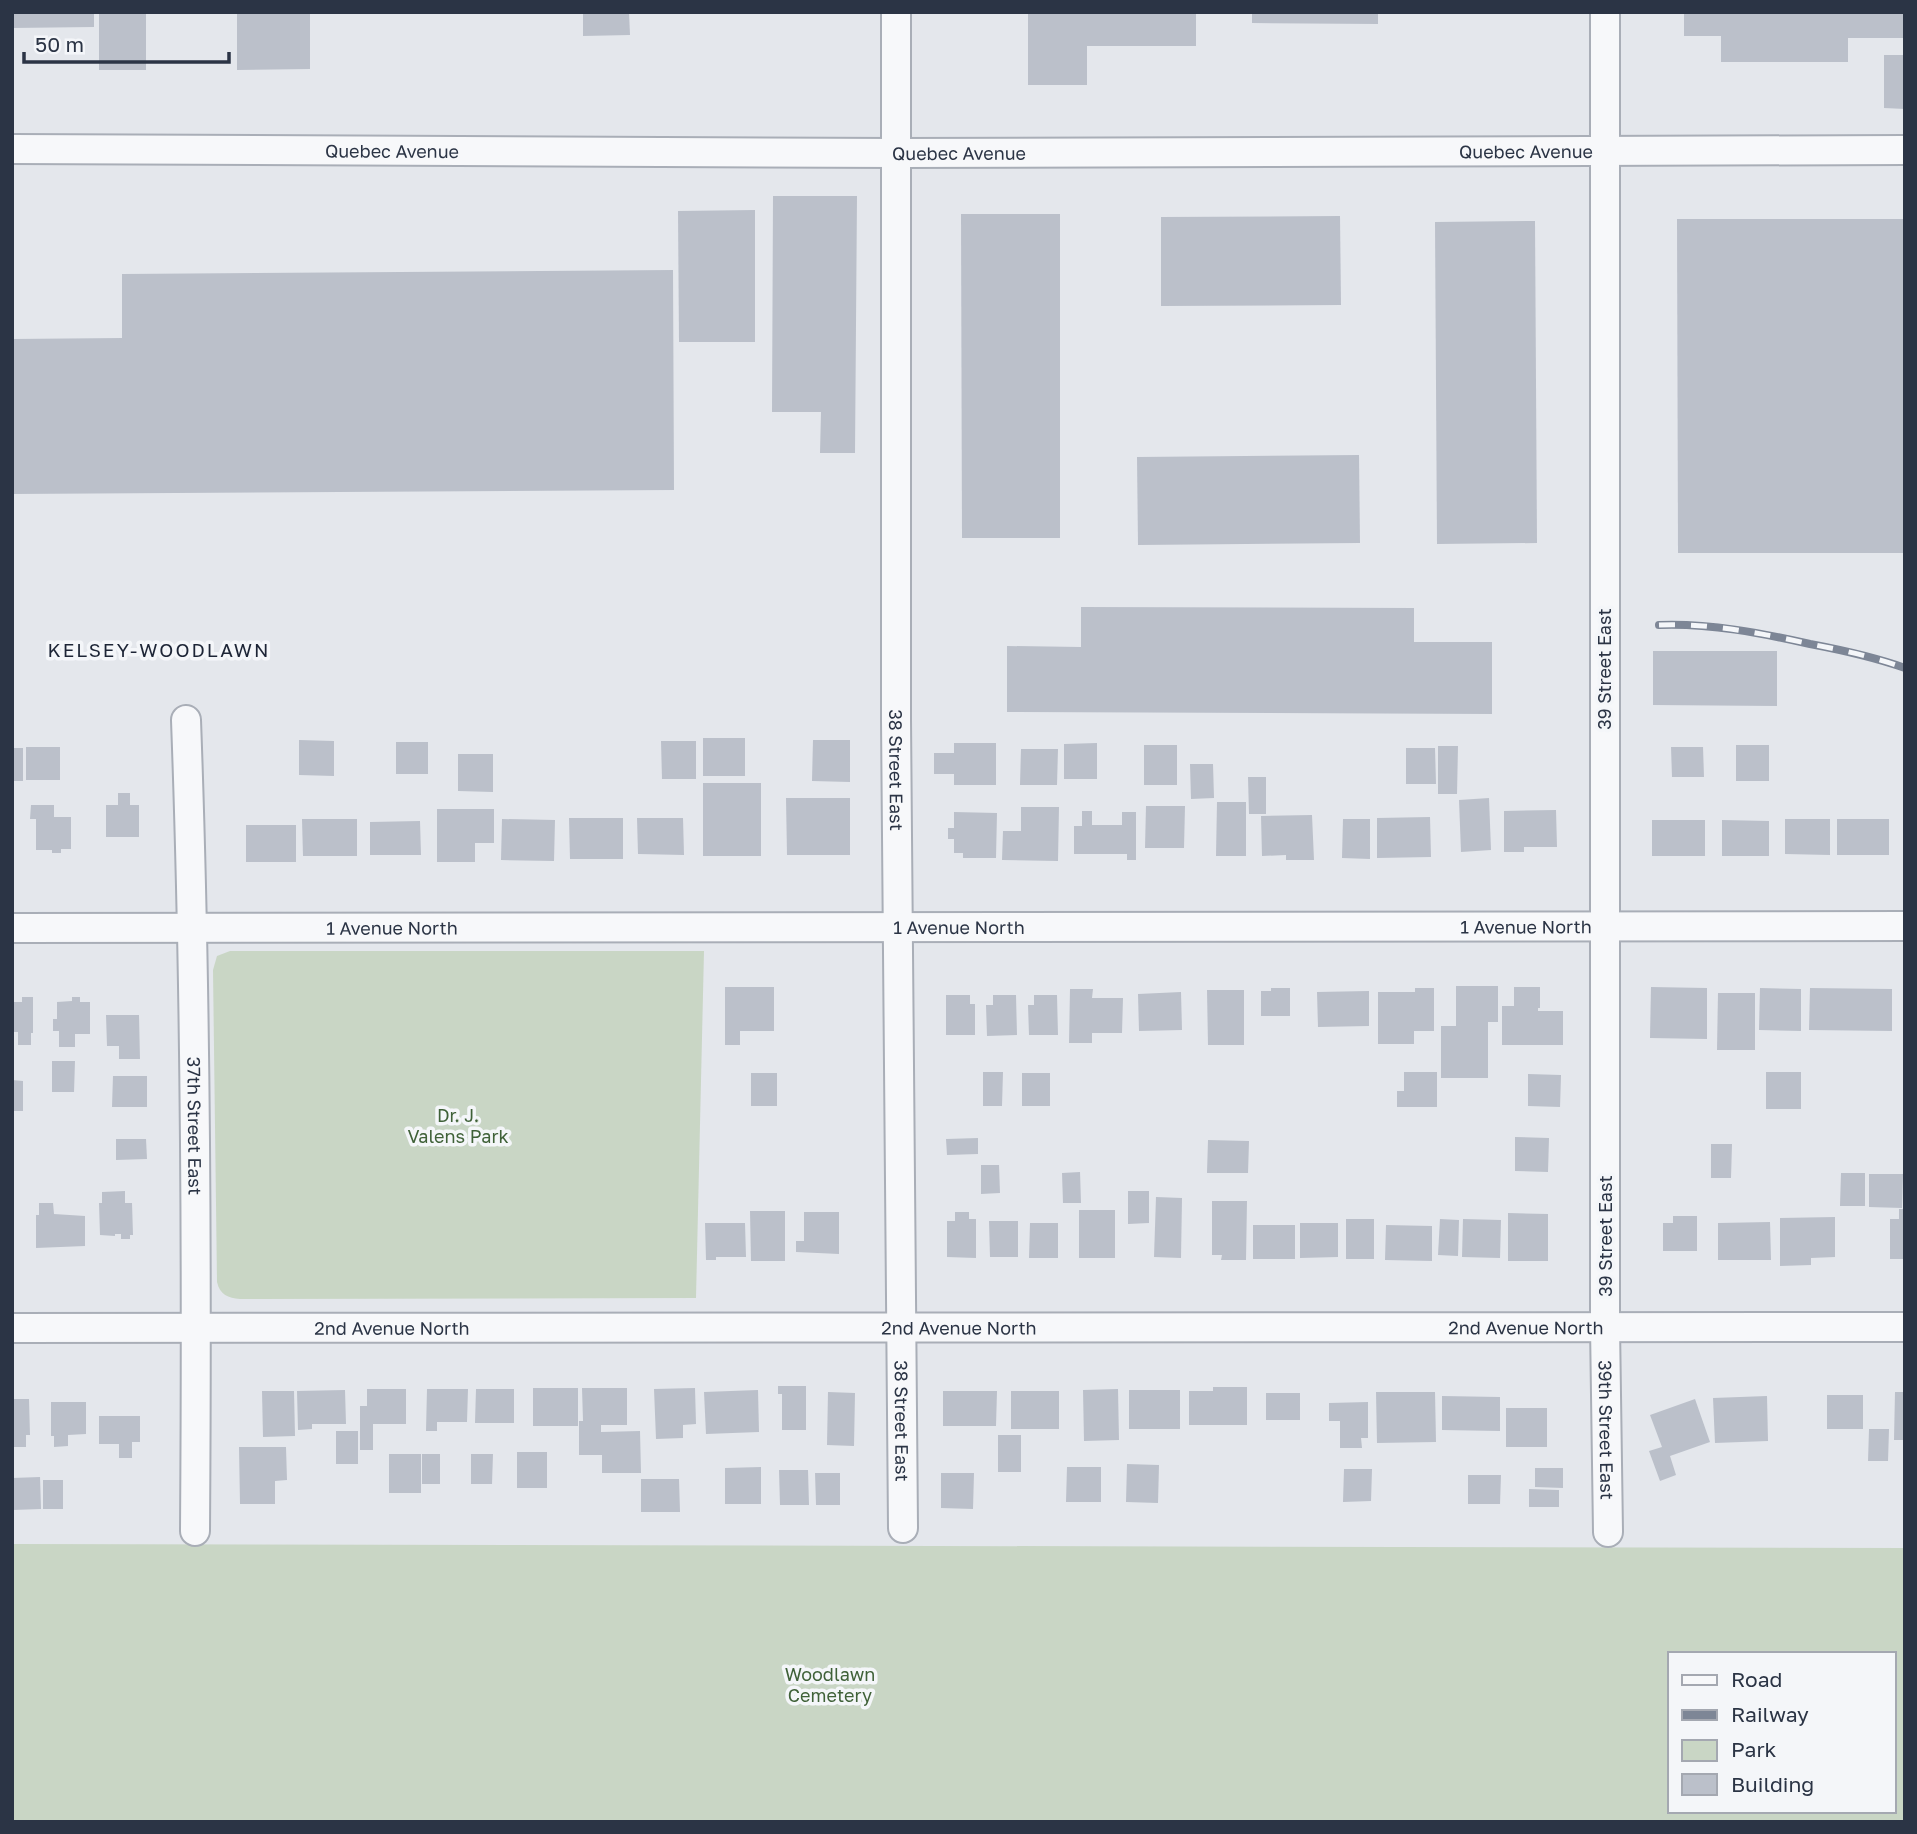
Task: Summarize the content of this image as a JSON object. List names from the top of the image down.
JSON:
{
  "streets": {
    "street": [
      "Quebec Avenue",
      "39 Street East",
      "38 Street East",
      "1 Avenue North",
      "37th Street East",
      "2nd Avenue North",
      "39th Street East"
    ]
  },
  "crossings": [
    ["Quebec Avenue", "39 Street East"],
    ["Quebec Avenue", "38 Street East"],
    ["39 Street East", "1 Avenue North"],
    ["39 Street East", "2nd Avenue North"],
    ["39 Street East", "39th Street East"],
    ["38 Street East", "1 Avenue North"],
    ["38 Street East", "2nd Avenue North"],
    ["1 Avenue North", "37th Street East"],
    ["37th Street East", "2nd Avenue North"],
    ["2nd Avenue North", "39th Street East"]
  ],
  "districts": ["KELSEY-WOODLAWN"],
  "parks": ["Dr. J. Valens Park", "Woodlawn Cemetery"],
  "legend": [
    "Road",
    "Railway",
    "Park",
    "Building"
  ],
  "scale_bar": "50 m"
}
